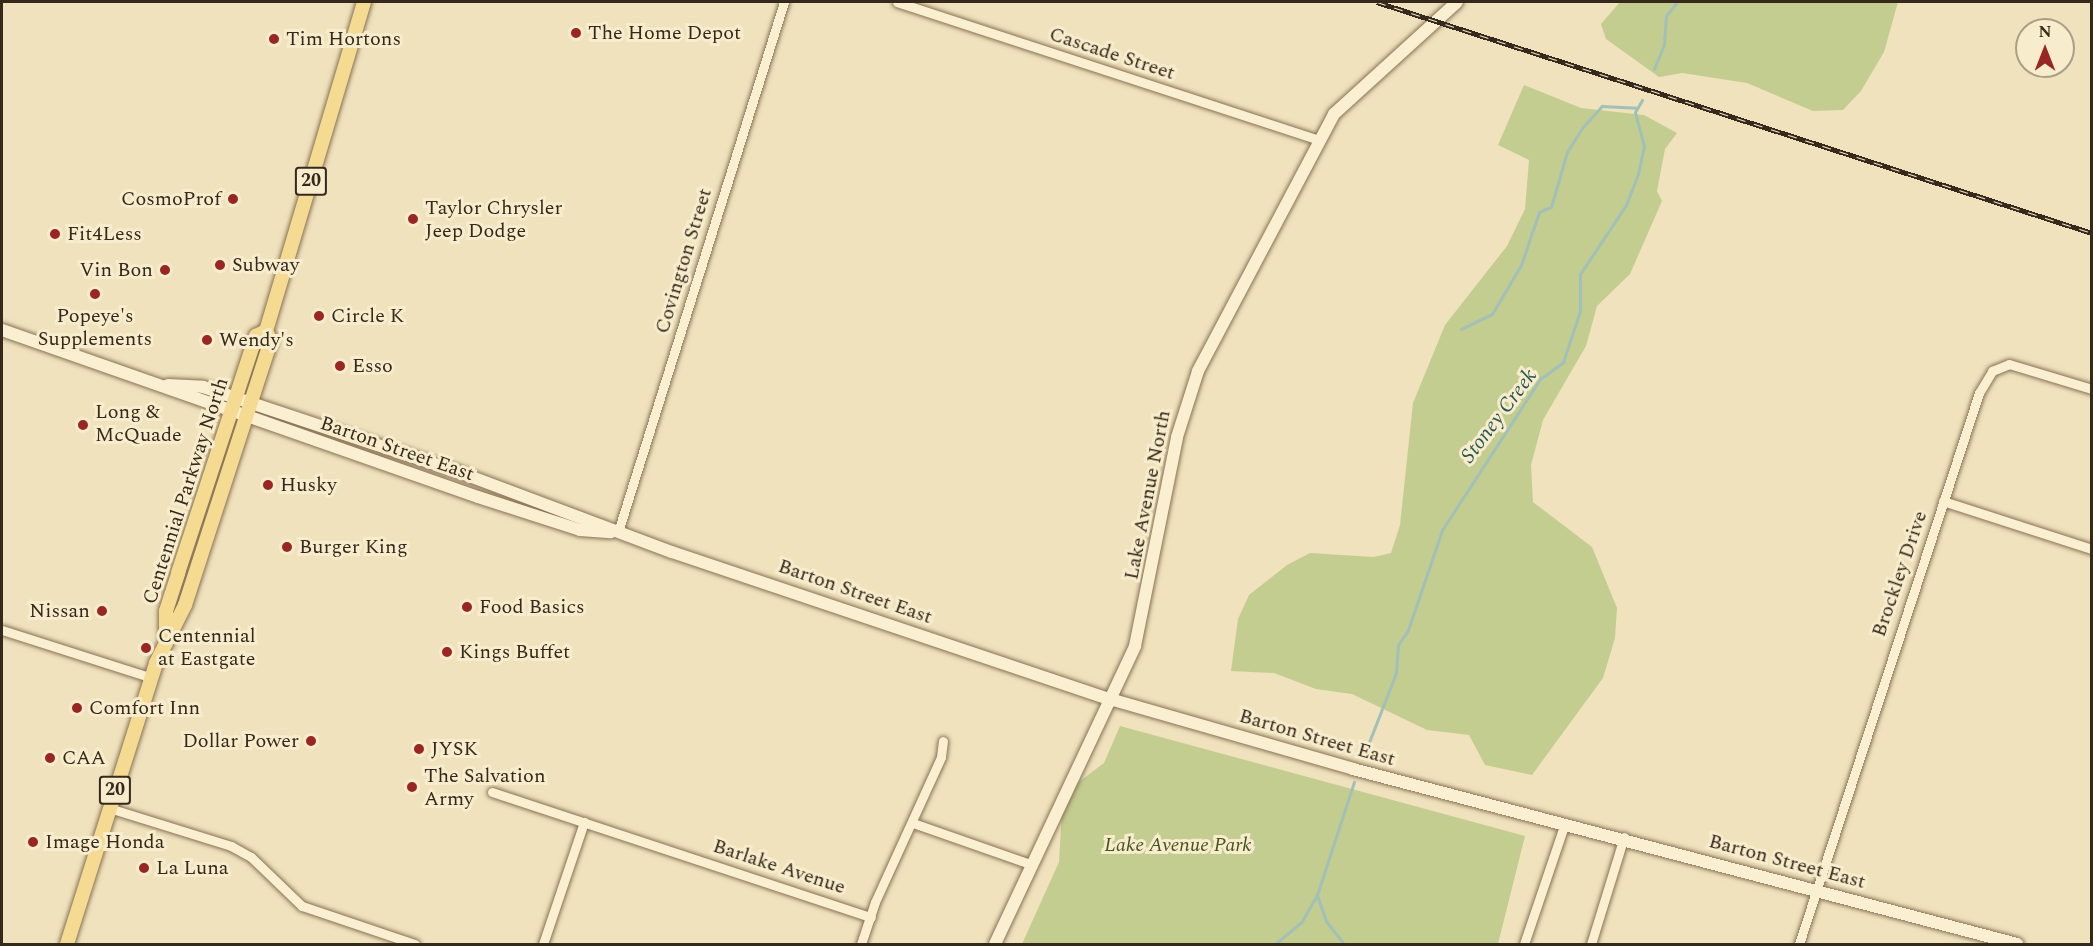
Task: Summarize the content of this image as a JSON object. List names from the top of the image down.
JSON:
{
  "streets": {
    "main road": [
      "20",
      "Barton Street East",
      "Centennial Parkway North",
      "Lake Avenue North"
    ],
    "street": [
      "Cascade Street",
      "Covington Street",
      "Brockley Drive",
      "Barlake Avenue"
    ]
  },
  "crossings": [
    ["Cascade Street", "Lake Avenue North"],
    ["Covington Street", "Barton Street East"],
    ["Barton Street East", "Centennial Parkway North"],
    ["Barton Street East", "Lake Avenue North"],
    ["Barton Street East", "Brockley Drive"]
  ],
  "water": ["Stoney Creek"],
  "parks": ["Lake Avenue Park"],
  "places": [
    "The Home Depot",
    "Tim Hortons",
    "CosmoProf",
    "Taylor Chrysler Jeep Dodge",
    "Fit4Less",
    "Subway",
    "Vin Bon",
    "Popeye's Supplements",
    "Circle K",
    "Wendy's",
    "Esso",
    "Long & McQuade",
    "Husky",
    "Burger King",
    "Food Basics",
    "Nissan",
    "Centennial at Eastgate",
    "Kings Buffet",
    "Comfort Inn",
    "Dollar Power",
    "JYSK",
    "CAA",
    "The Salvation Army",
    "Image Honda",
    "La Luna"
  ],
  "north": "top"
}
